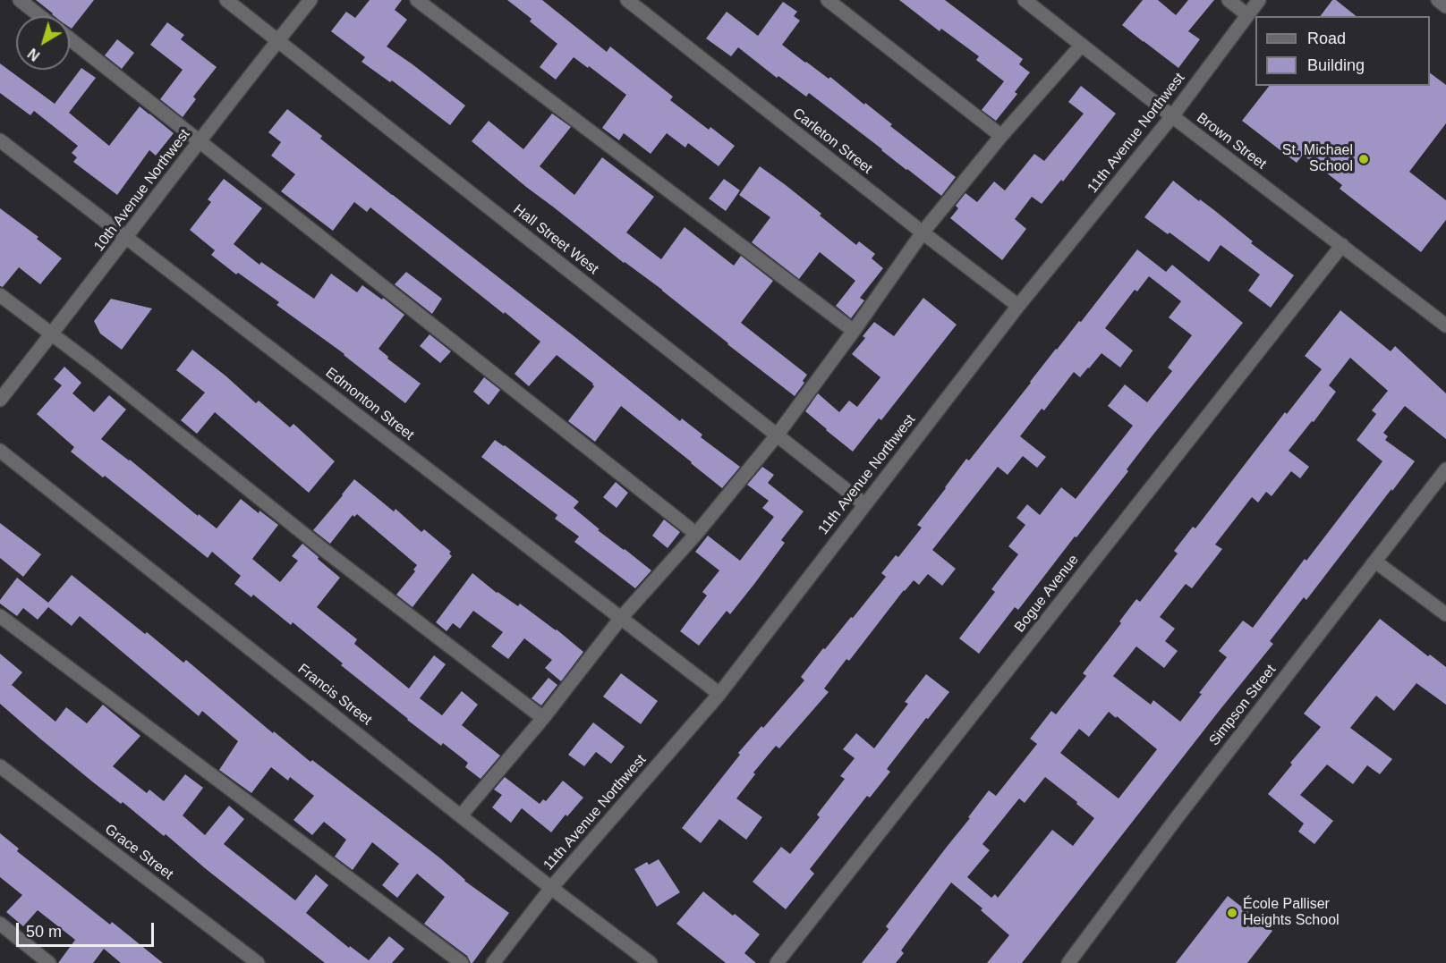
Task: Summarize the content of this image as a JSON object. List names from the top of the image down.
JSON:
{
  "streets": {
    "street": [
      "11th Avenue Northwest",
      "Carleton Street",
      "Brown Street",
      "10th Avenue Northwest",
      "Hall Street West",
      "Edmonton Street",
      "Bogue Avenue",
      "Francis Street",
      "Simpson Street",
      "Grace Street"
    ]
  },
  "crossings": [
    ["11th Avenue Northwest", "Carleton Street"],
    ["11th Avenue Northwest", "Brown Street"],
    ["11th Avenue Northwest", "Hall Street West"],
    ["11th Avenue Northwest", "Edmonton Street"],
    ["11th Avenue Northwest", "Francis Street"],
    ["Brown Street", "Bogue Avenue"],
    ["10th Avenue Northwest", "Hall Street West"],
    ["10th Avenue Northwest", "Edmonton Street"]
  ],
  "places": ["St. Michael School", "École Palliser Heights School"],
  "legend": ["Road", "Building"],
  "scale_bar": "50 m",
  "north": "bottom left"
}
